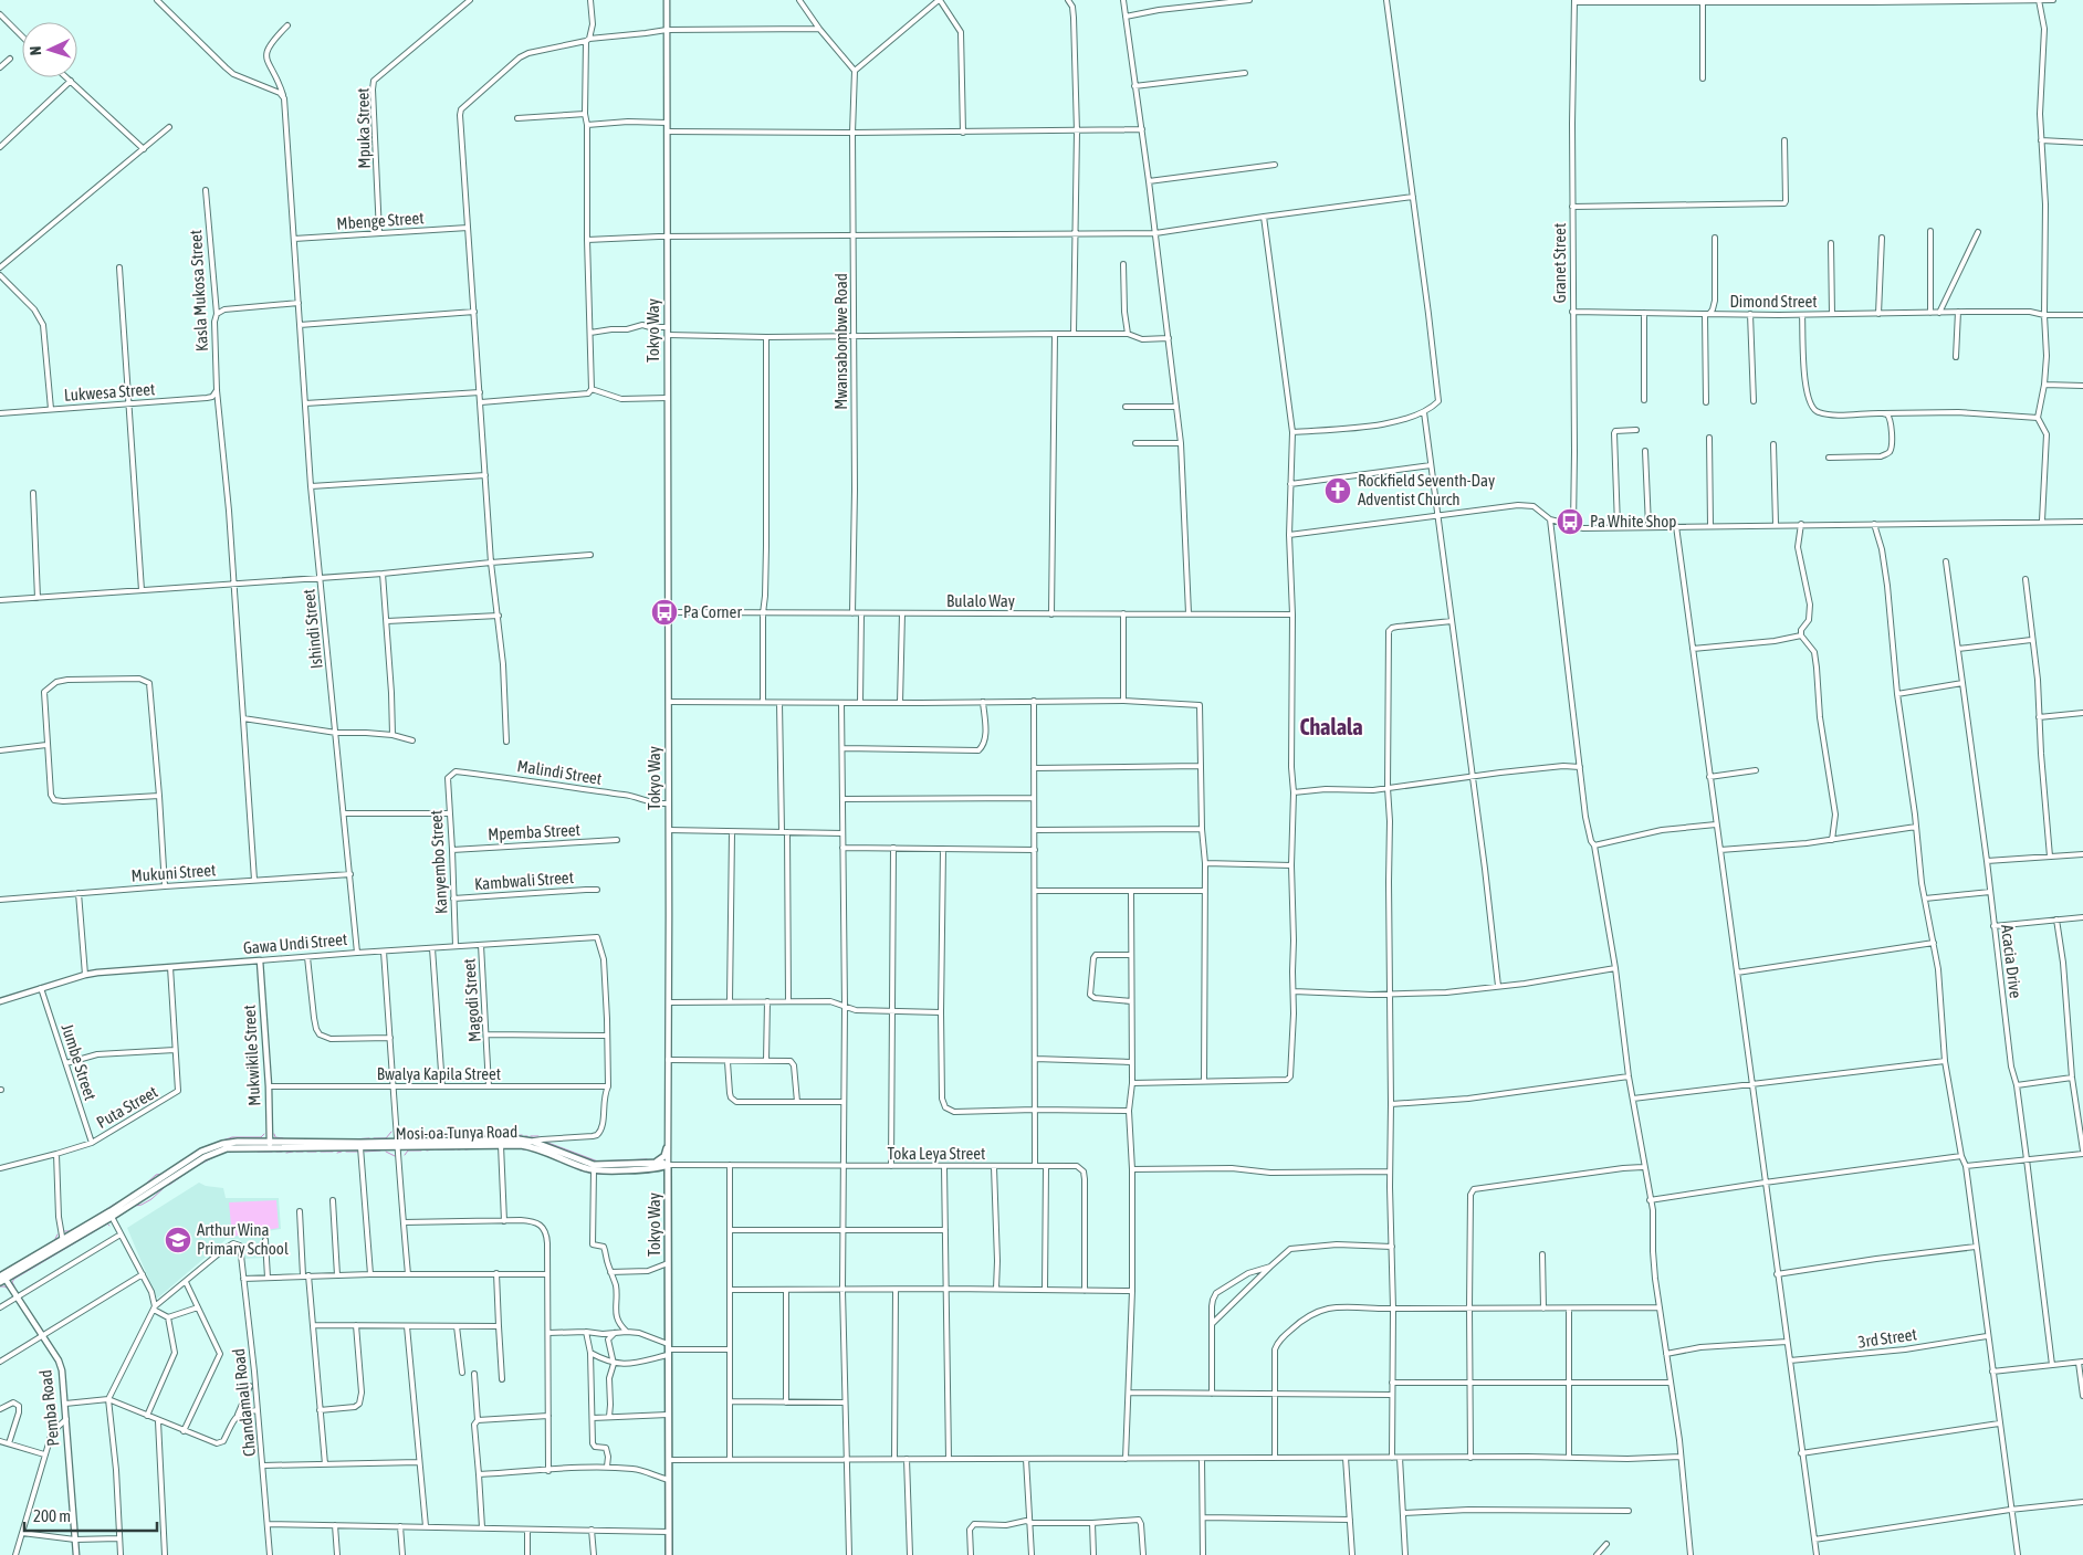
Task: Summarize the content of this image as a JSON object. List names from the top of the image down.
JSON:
{
  "streets": {
    "main road": ["Tokyo Way", "Mosi-oa-Tunya Road"],
    "street": [
      "Mpuka Street",
      "Mbenge Street",
      "Granet Street",
      "Kasla Mukosa Street",
      "Dimond Street",
      "Mwansabombwe Road",
      "Lukwesa Street",
      "Bulalo Way",
      "Ishindi Street",
      "Malindi Street",
      "Mpemba Street",
      "Kanyembo Street",
      "Mukuni Street",
      "Kambwali Street",
      "Gawa Undi Street",
      "Acacia Drive",
      "Magodi Street",
      "Mukwikile Street",
      "Jumbe Street",
      "Bwalya Kapila Street",
      "Puta Street",
      "Toka Leya Street",
      "3rd Street",
      "Chandamali Road",
      "Pemba Road"
    ]
  },
  "crossings": [
    ["Mpuka Street", "Mbenge Street"],
    ["Mbenge Street", "Ishindi Street"],
    ["Granet Street", "Dimond Street"],
    ["Kasla Mukosa Street", "Lukwesa Street"],
    ["Kasla Mukosa Street", "Mukuni Street"],
    ["Tokyo Way", "Bulalo Way"],
    ["Tokyo Way", "Malindi Street"],
    ["Tokyo Way", "Mosi-oa-Tunya Road"],
    ["Tokyo Way", "Toka Leya Street"],
    ["Mwansabombwe Road", "Bulalo Way"],
    ["Ishindi Street", "Mukuni Street"],
    ["Ishindi Street", "Gawa Undi Street"],
    ["Malindi Street", "Kanyembo Street"],
    ["Mpemba Street", "Kanyembo Street"],
    ["Kanyembo Street", "Kambwali Street"],
    ["Kanyembo Street", "Gawa Undi Street"],
    ["Gawa Undi Street", "Magodi Street"],
    ["Gawa Undi Street", "Mukwikile Street"],
    ["Gawa Undi Street", "Jumbe Street"],
    ["Gawa Undi Street", "Puta Street"],
    ["Magodi Street", "Bwalya Kapila Street"],
    ["Mukwikile Street", "Bwalya Kapila Street"],
    ["Mukwikile Street", "Mosi-oa-Tunya Road"],
    ["Jumbe Street", "Puta Street"],
    ["Mosi-oa-Tunya Road", "Toka Leya Street"],
    ["Mosi-oa-Tunya Road", "Pemba Road"]
  ],
  "districts": ["Chalala"],
  "places": {
    "church": ["Rockfield Seventh-Day Adventist Church"],
    "bus stop": ["Pa White Shop", "Pa Corner"],
    "school or university": ["Arthur Wina Primary School"]
  },
  "scale_bar": "200 m",
  "north": "left"
}
